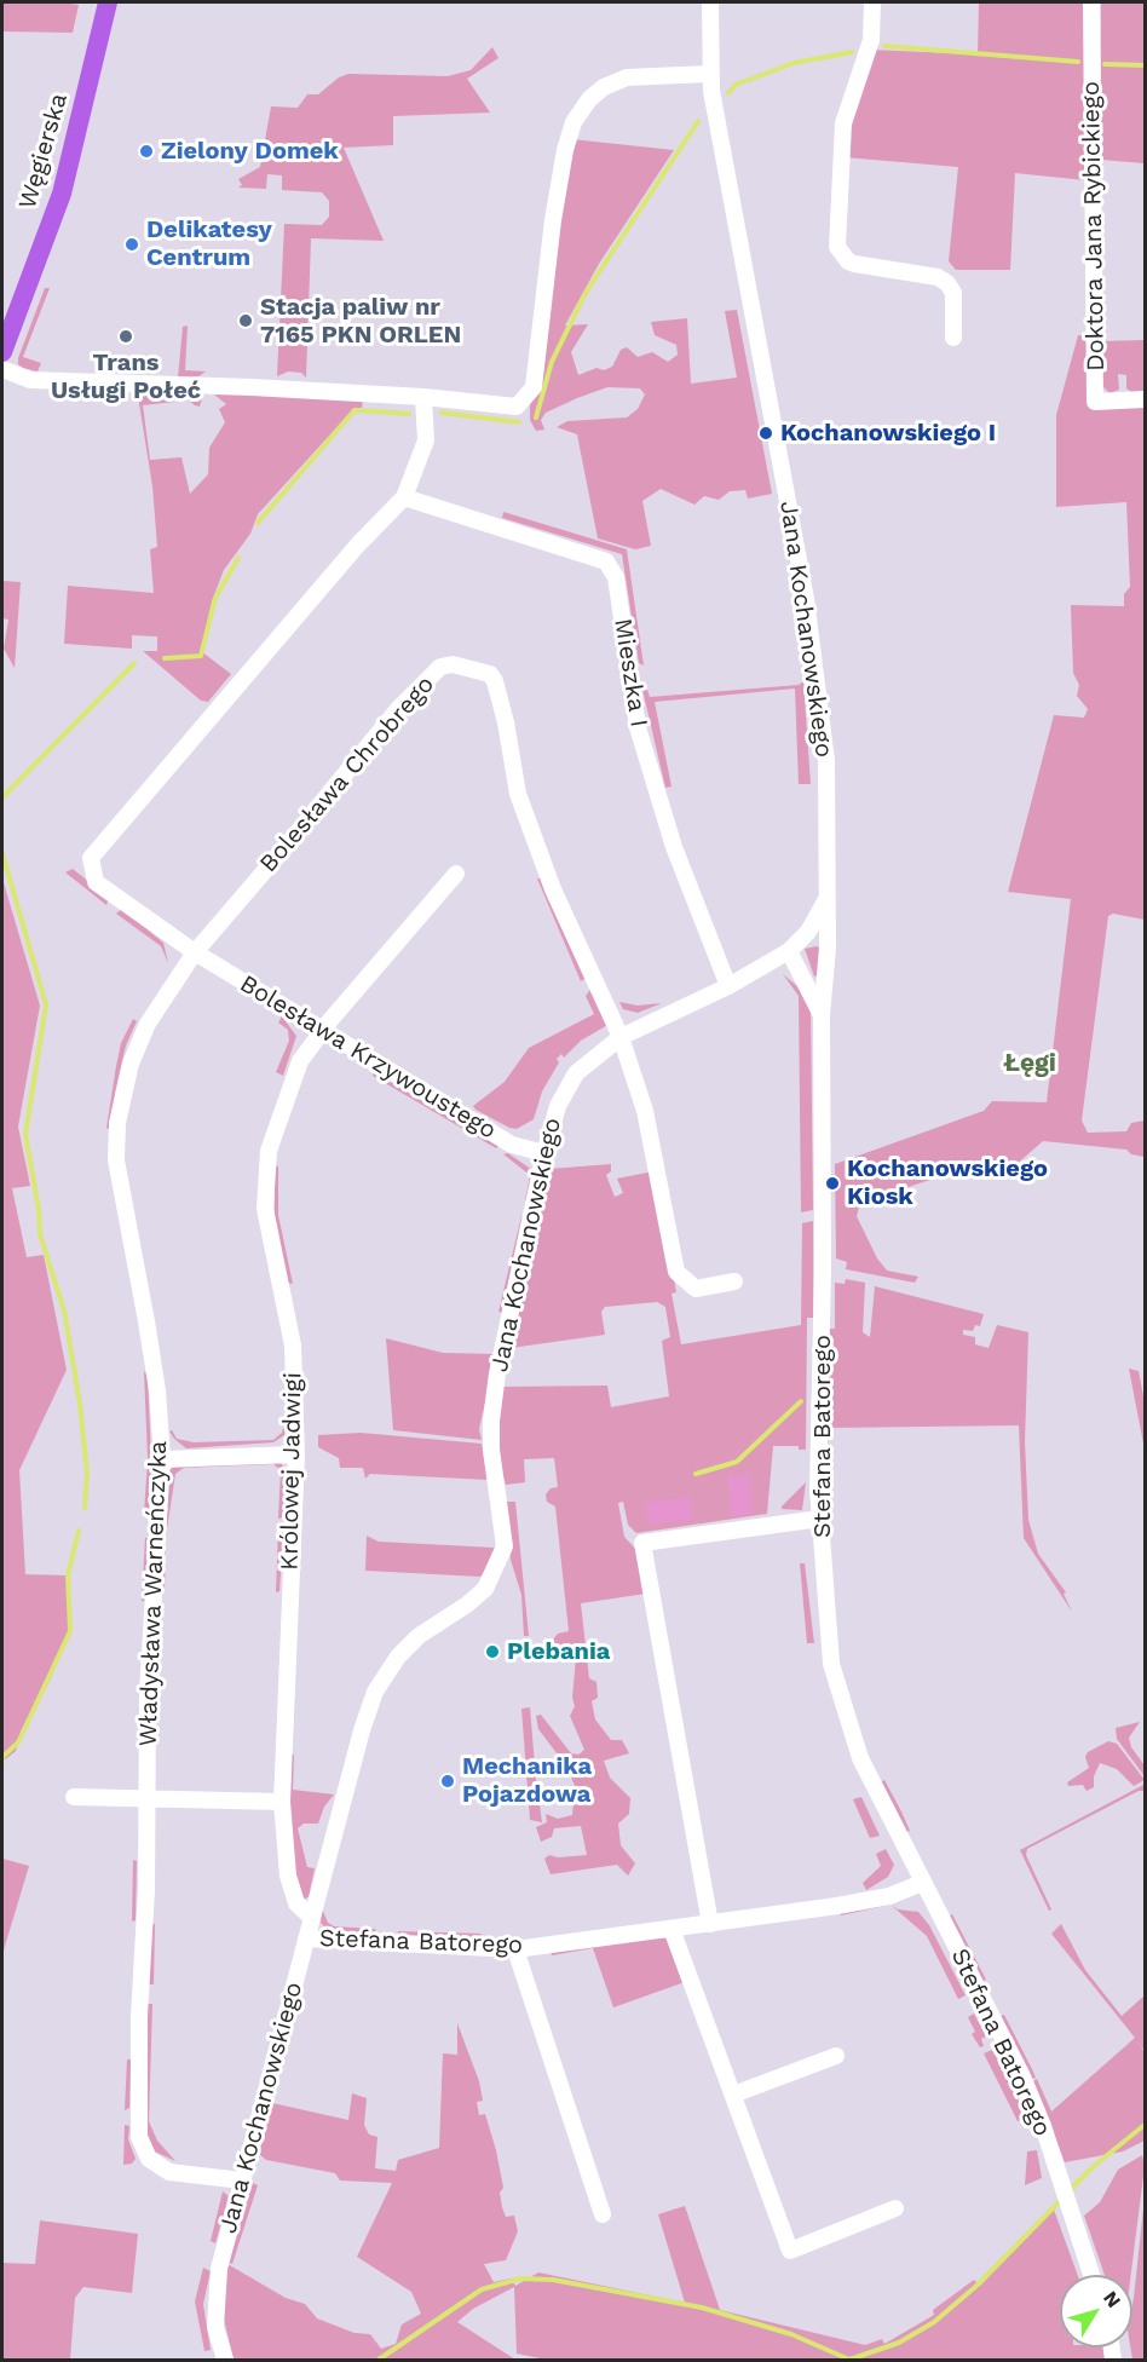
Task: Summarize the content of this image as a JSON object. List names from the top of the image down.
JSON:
{
  "streets": {
    "main road": ["Węgierska"],
    "street": [
      "Doktora Jana Rybickiego",
      "Jana Kochanowskiego",
      "Mieszka I",
      "Bolesława Chrobrego",
      "Bolesława Krzywoustego",
      "Stefana Batorego",
      "Królowej Jadwigi",
      "Władysława Warneńczyka"
    ]
  },
  "crossings": [
    ["Jana Kochanowskiego", "Mieszka I"],
    ["Jana Kochanowskiego", "Bolesława Chrobrego"],
    ["Jana Kochanowskiego", "Bolesława Krzywoustego"],
    ["Jana Kochanowskiego", "Stefana Batorego"],
    ["Jana Kochanowskiego", "Królowej Jadwigi"],
    ["Jana Kochanowskiego", "Władysława Warneńczyka"],
    ["Bolesława Chrobrego", "Bolesława Krzywoustego"],
    ["Bolesława Chrobrego", "Władysława Warneńczyka"],
    ["Bolesława Krzywoustego", "Królowej Jadwigi"],
    ["Bolesława Krzywoustego", "Władysława Warneńczyka"]
  ],
  "districts": ["Łęgi"],
  "places": [
    "Zielony Domek",
    "Delikatesy Centrum",
    "Stacja paliw nr 7165 PKN ORLEN",
    "Trans Usługi Połeć",
    "Kochanowskiego I",
    "Kochanowskiego Kiosk",
    "Plebania",
    "Mechanika Pojazdowa"
  ],
  "north": "top right"
}
